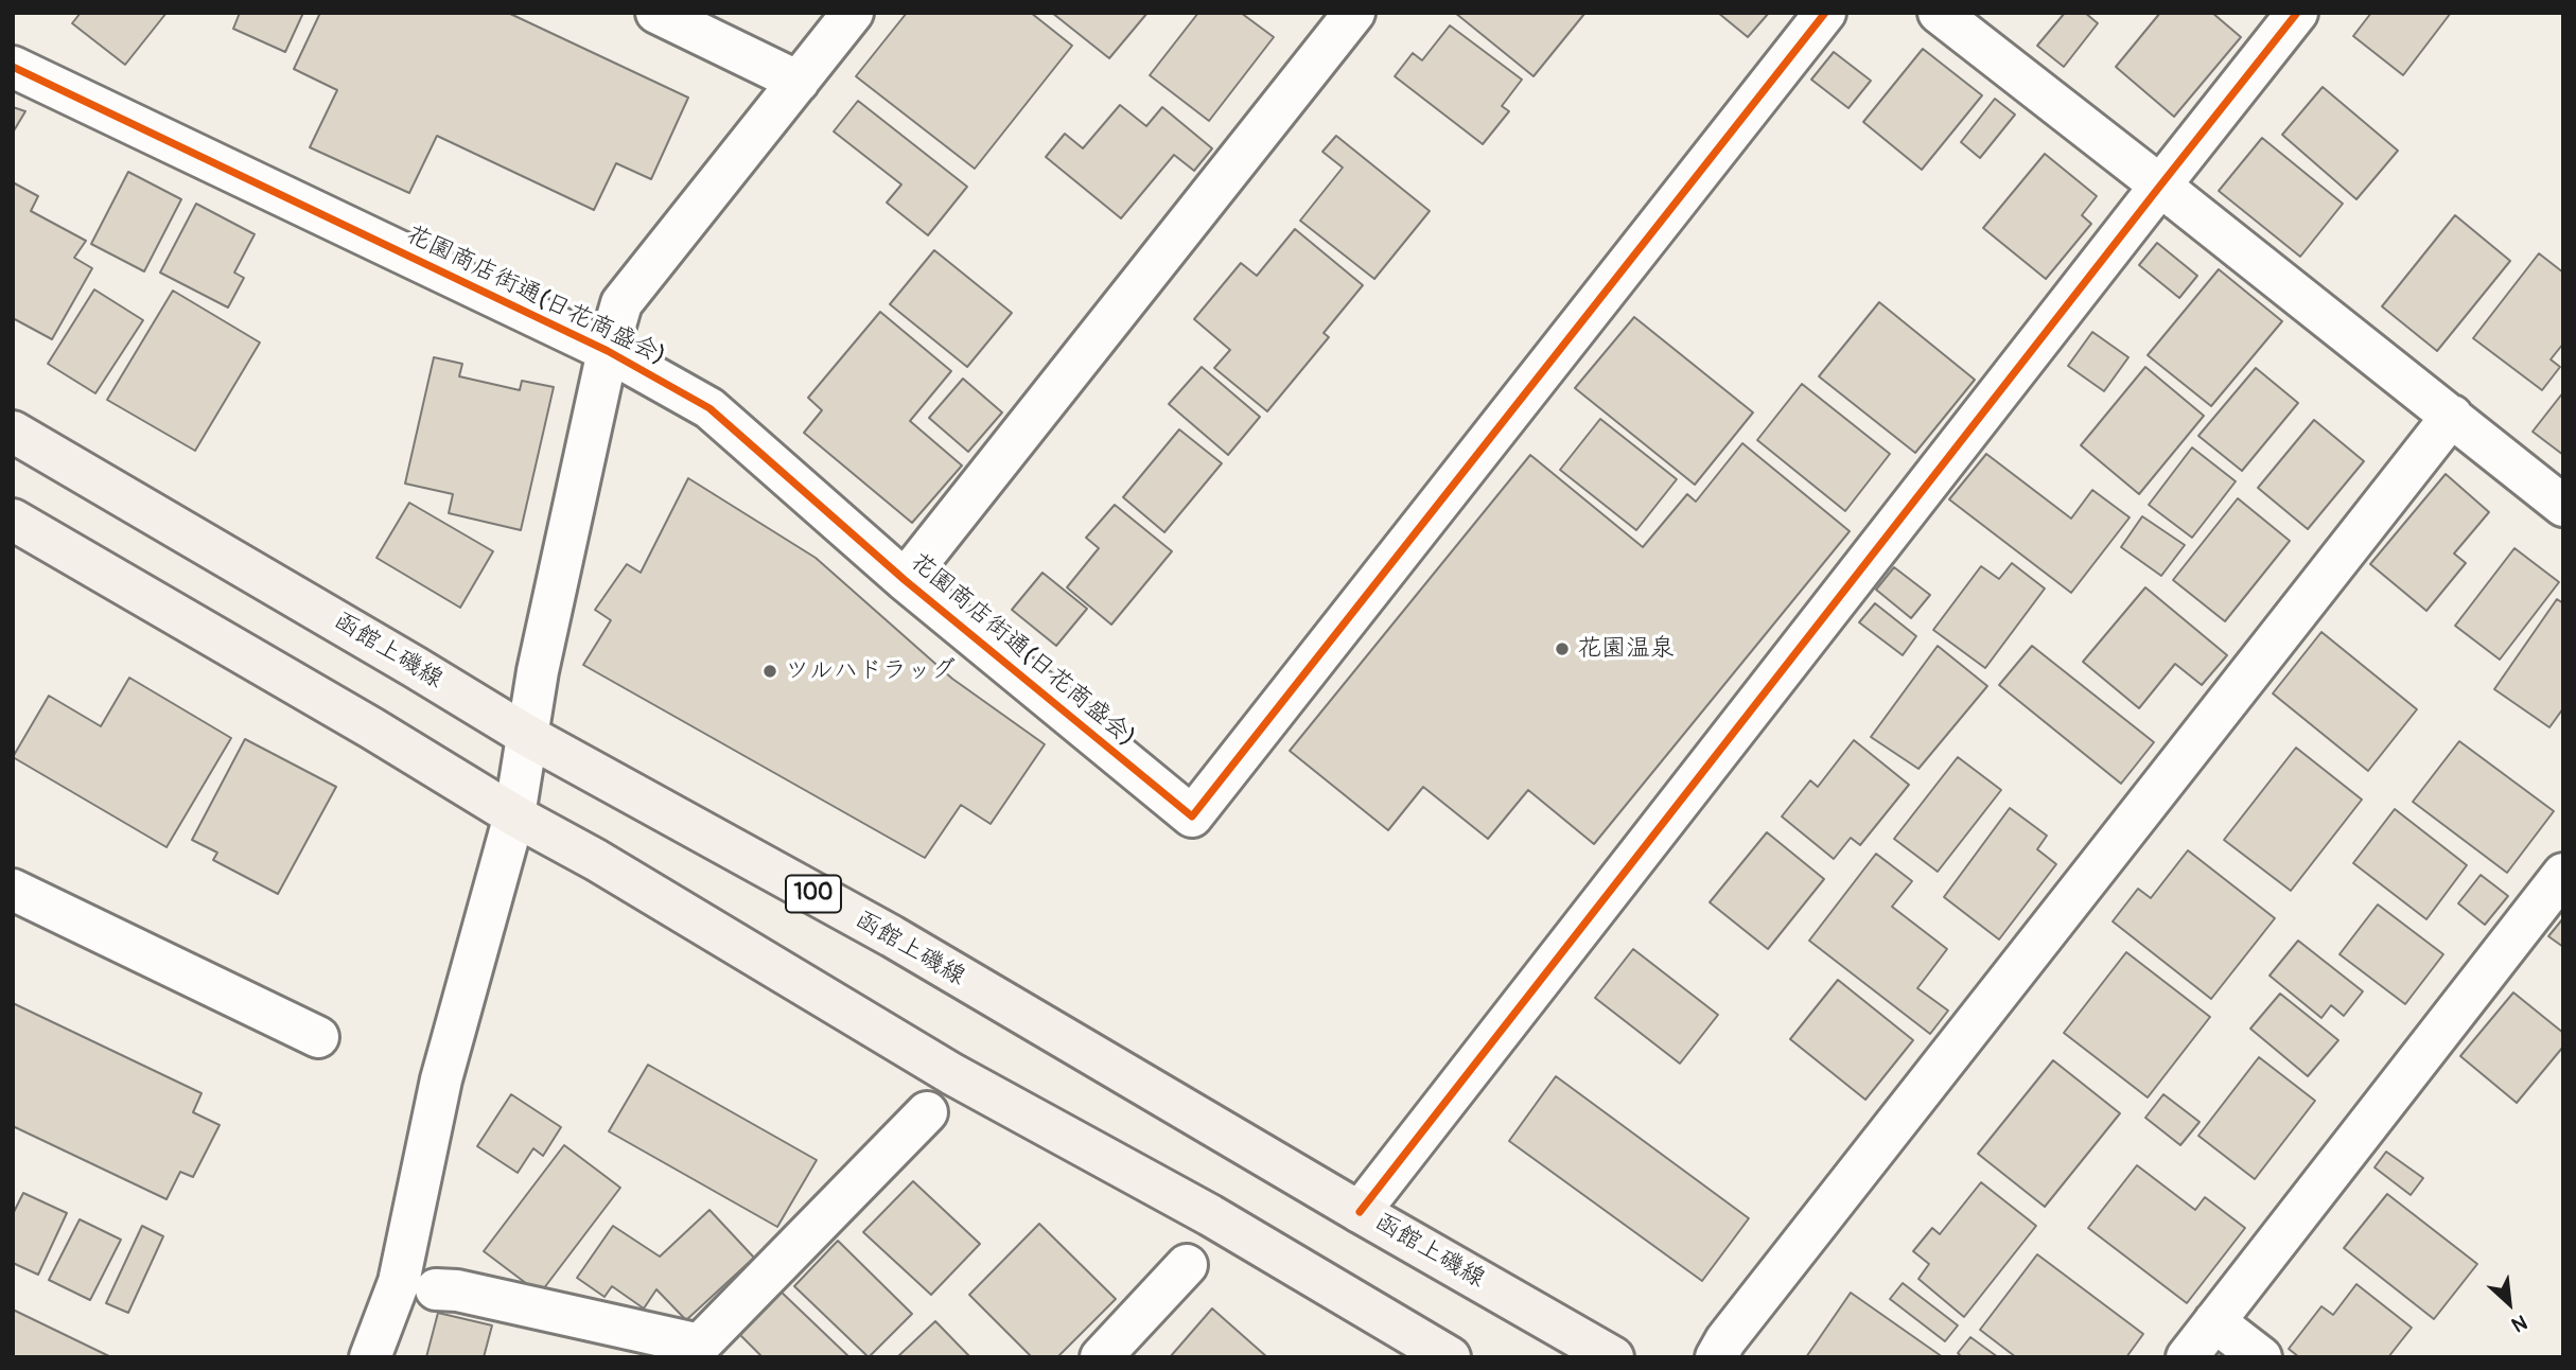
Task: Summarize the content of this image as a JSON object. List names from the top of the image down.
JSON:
{
  "streets": {
    "main road": ["函館上磯線", "100"],
    "street": ["花園商店街通(日花商盛会)"]
  },
  "places": ["花園温泉", "ツルハドラッグ"],
  "north": "bottom right"
}
